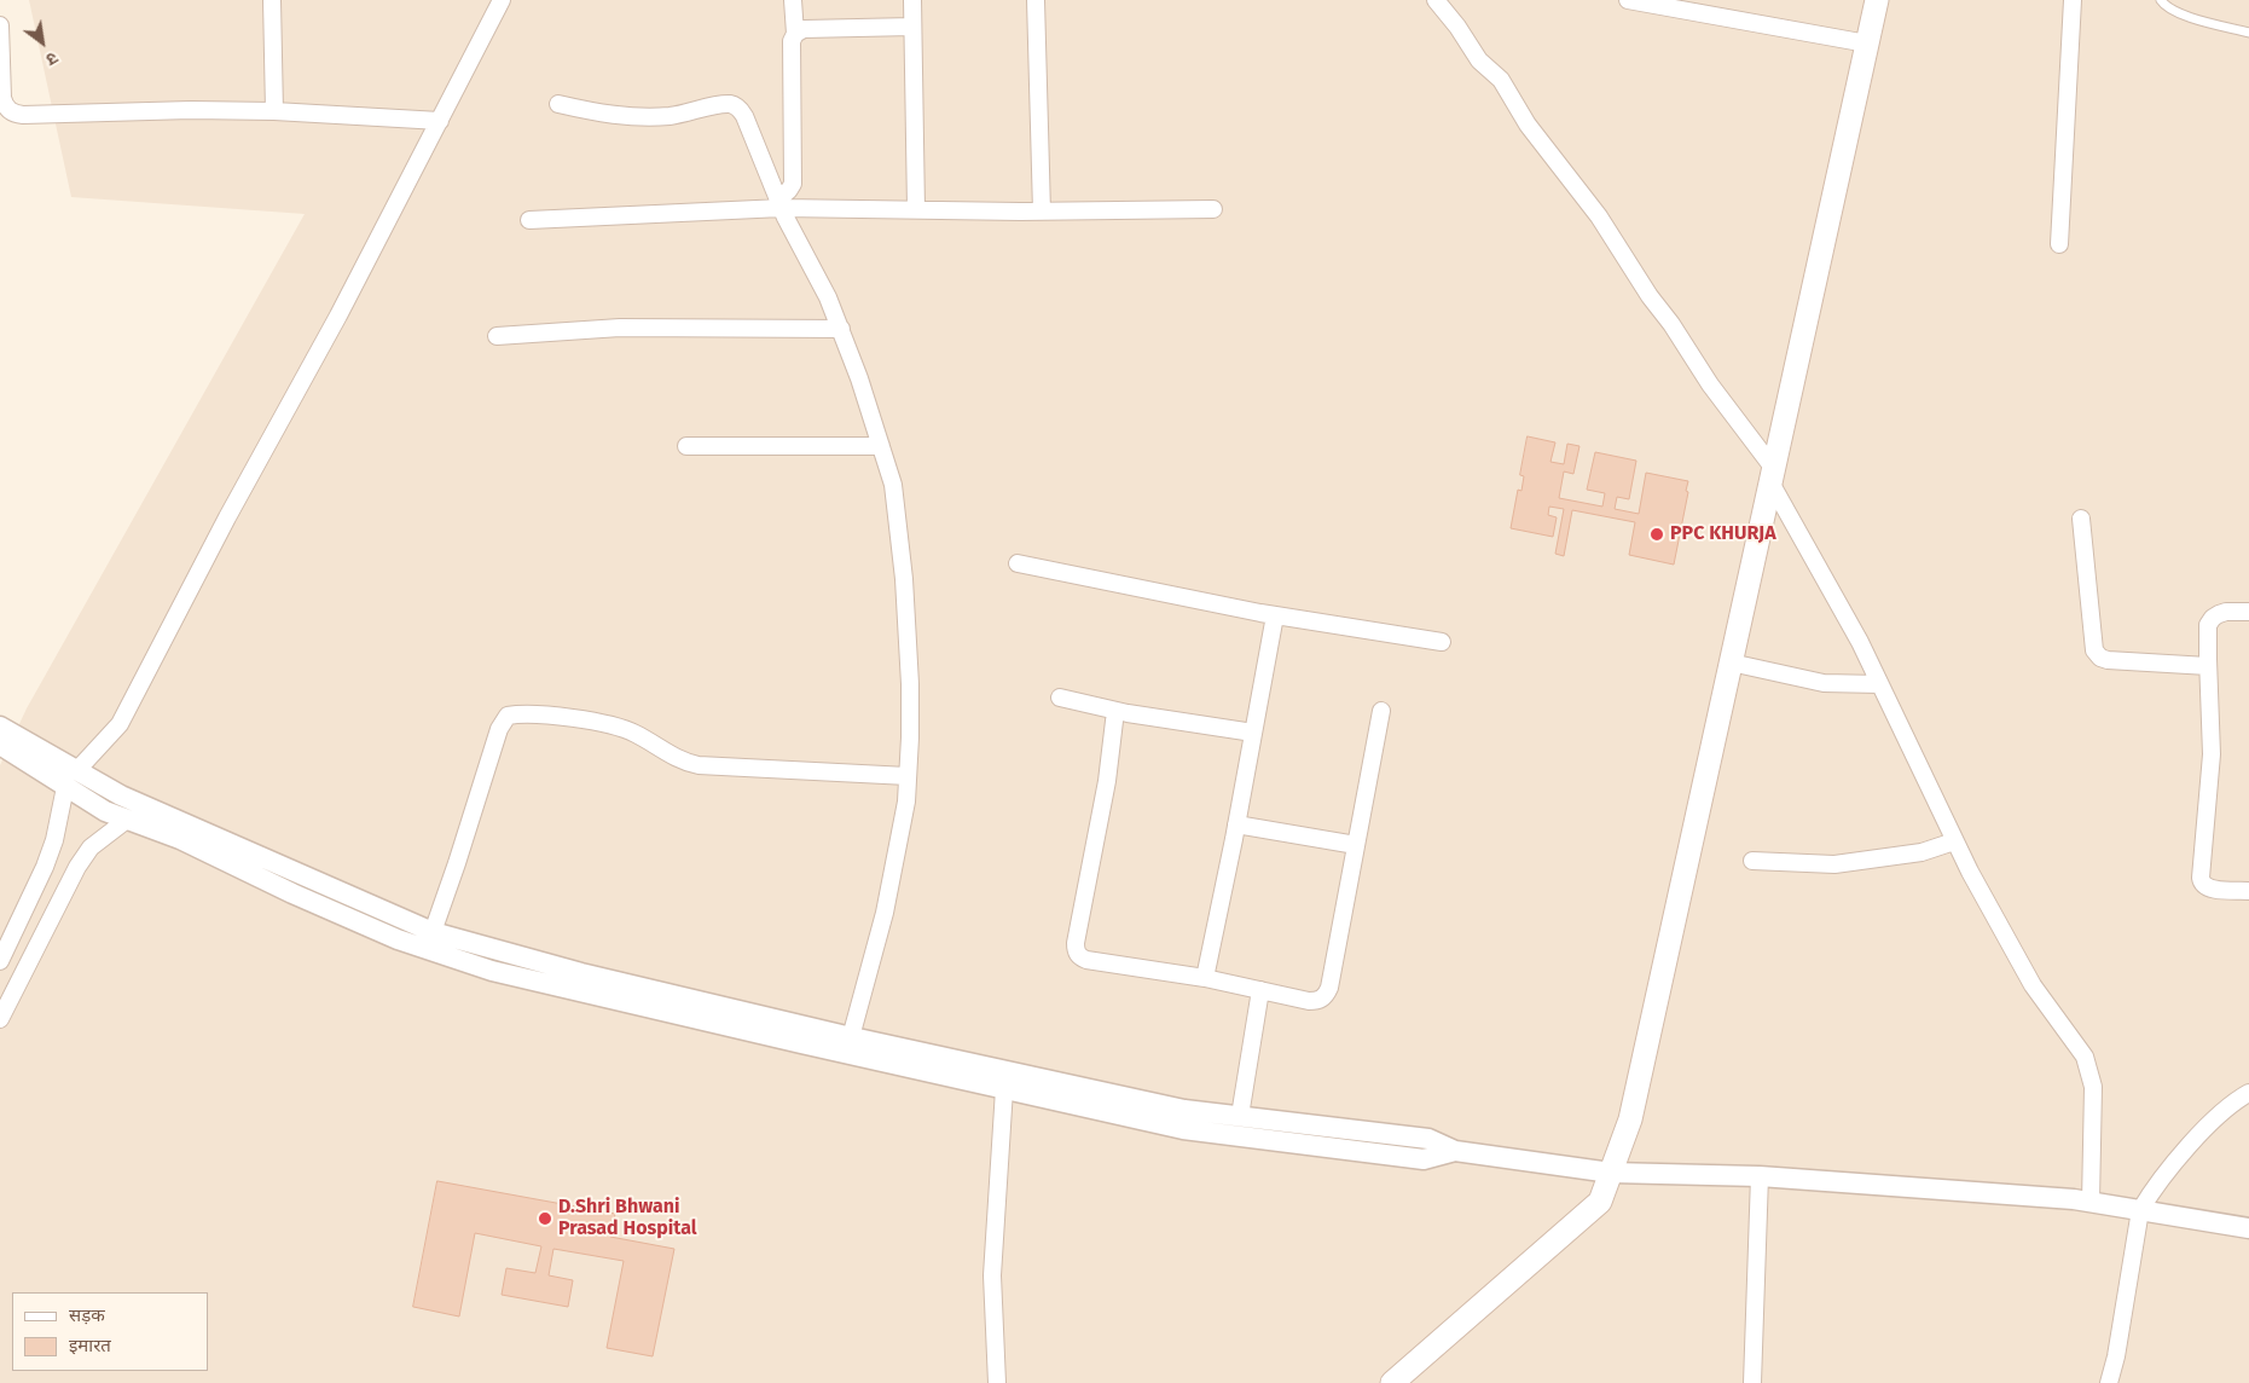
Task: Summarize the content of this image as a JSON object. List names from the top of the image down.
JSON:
{
  "places": ["PPC KHURJA", "D.Shri Bhwani Prasad Hospital"],
  "legend": ["सड़क", "इमारत"],
  "north": "bottom right"
}
